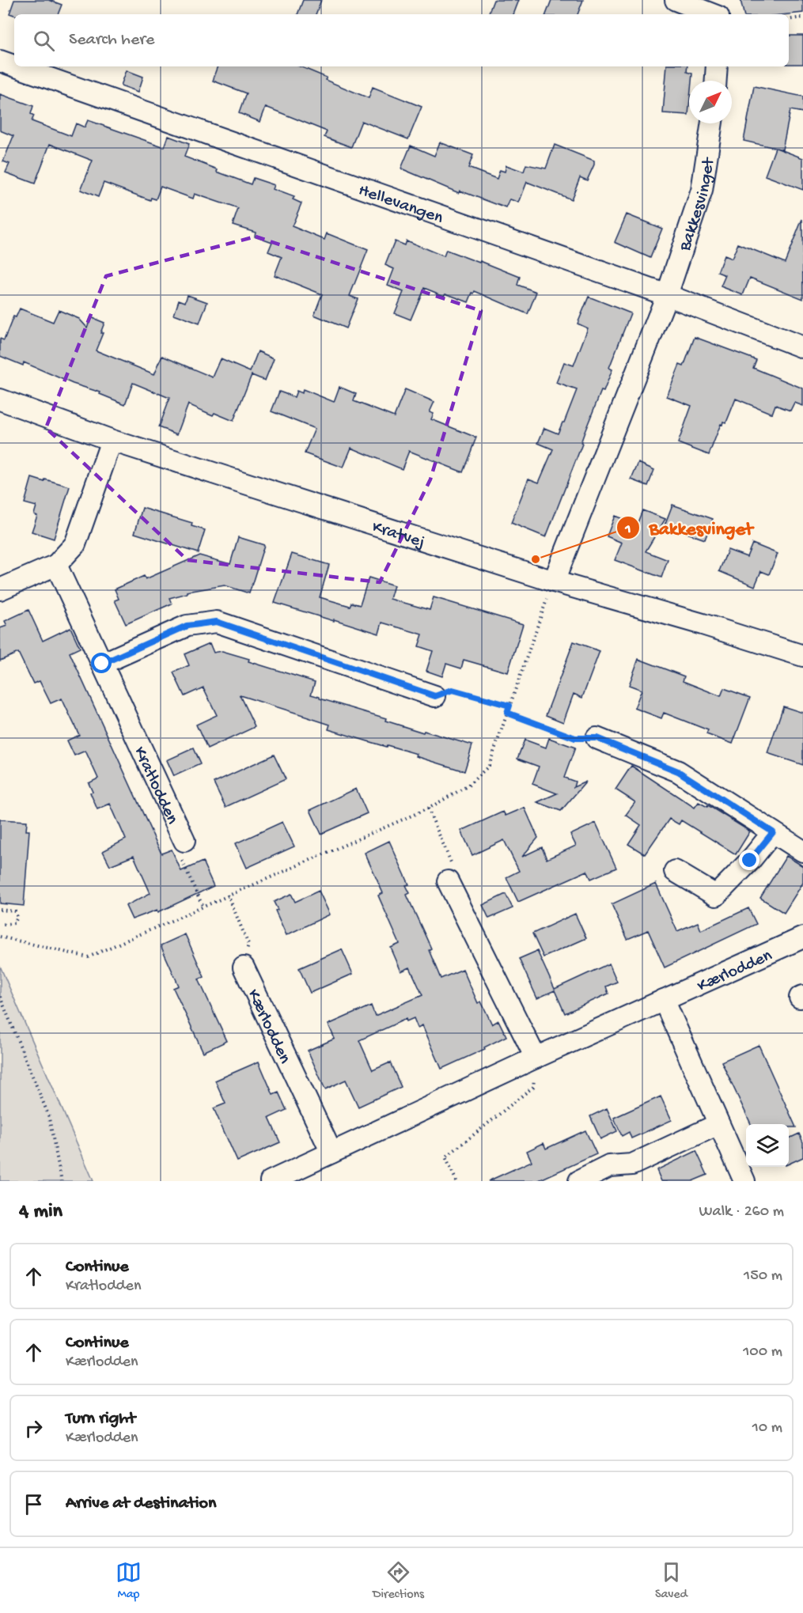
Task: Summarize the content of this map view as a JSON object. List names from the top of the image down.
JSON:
{
  "streets": {
    "street": [
      "Hellevangen",
      "Bakkesvinget",
      "Kratvej",
      "Kratlodden",
      "Kærlodden"
    ]
  },
  "crossings": [
    ["Hellevangen", "Bakkesvinget"],
    ["Bakkesvinget", "Kratvej"]
  ],
  "places": ["Bakkesvinget"],
  "north": "top right",
  "page": {
    "search": "Search here",
    "heading": ["4 min", "Walk · 260 m"],
    "list": [
      ["Continue", "Kratlodden", "150 m"],
      ["Continue", "Kærlodden", "100 m"],
      ["Turn right", "Kærlodden", "10 m"],
      "Arrive at destination"
    ],
    "nav": ["Map", "Directions", "Saved"]
  }
}
